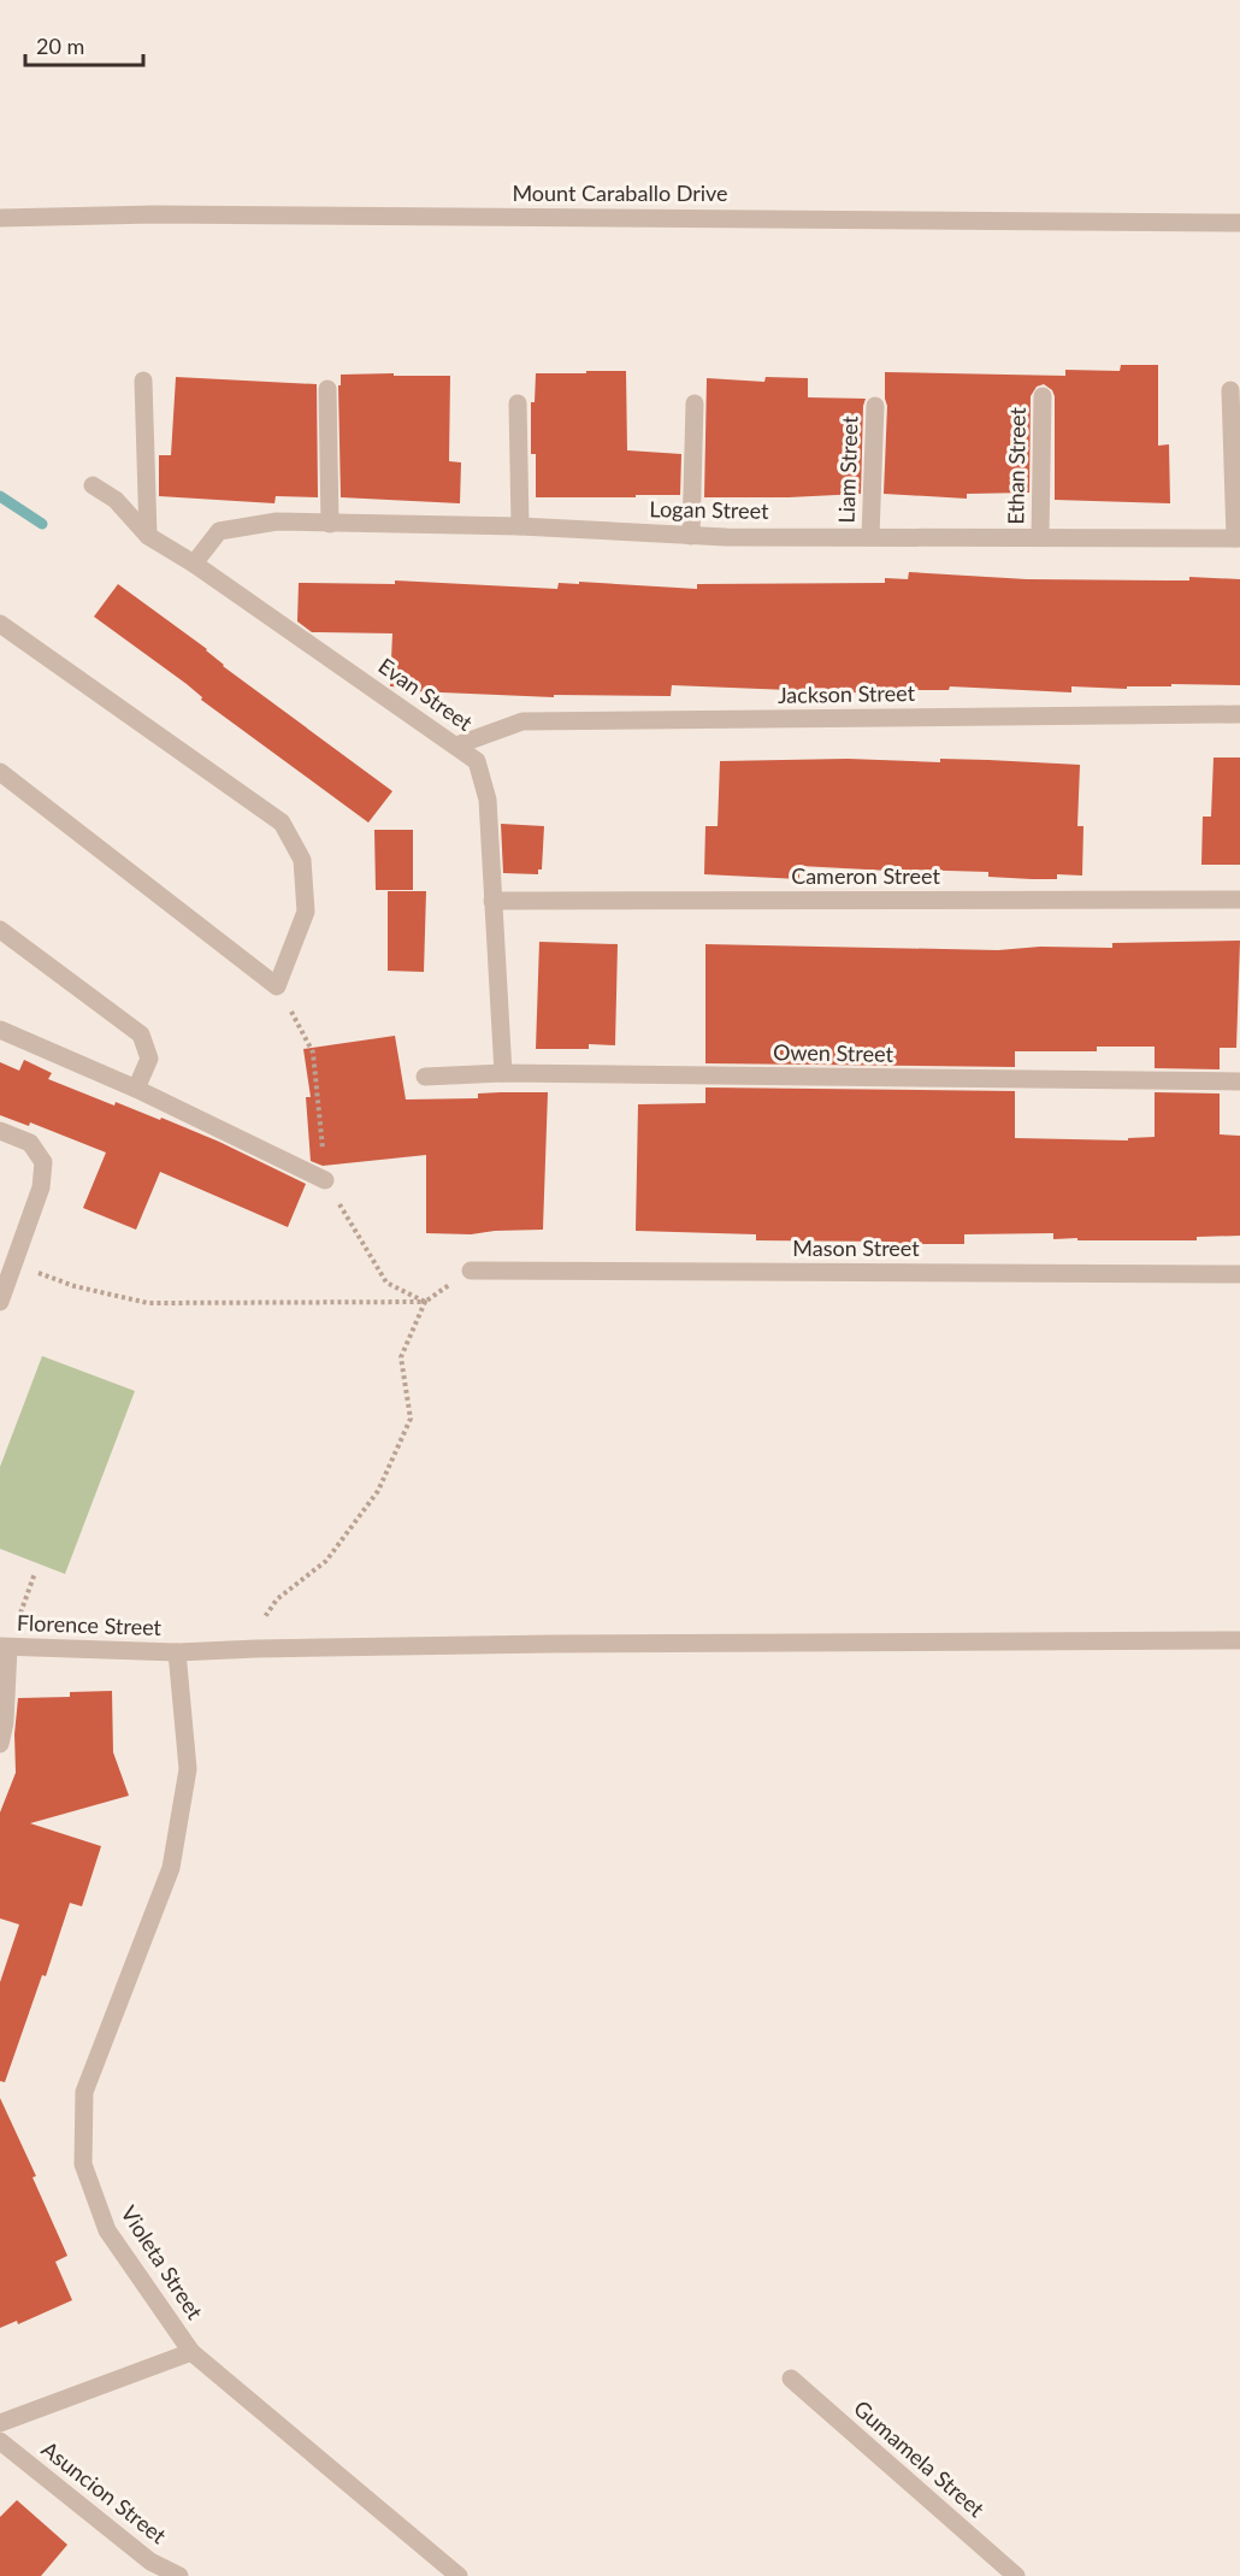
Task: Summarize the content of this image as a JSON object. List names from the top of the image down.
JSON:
{
  "streets": {
    "street": [
      "Mount Caraballo Drive",
      "Ethan Street",
      "Liam Street",
      "Logan Street",
      "Evan Street",
      "Jackson Street",
      "Cameron Street",
      "Owen Street",
      "Mason Street",
      "Florence Street",
      "Violeta Street",
      "Gumamela Street",
      "Asuncion Street"
    ]
  },
  "crossings": [
    ["Ethan Street", "Logan Street"],
    ["Liam Street", "Logan Street"],
    ["Logan Street", "Evan Street"],
    ["Evan Street", "Jackson Street"],
    ["Evan Street", "Cameron Street"],
    ["Evan Street", "Owen Street"],
    ["Florence Street", "Violeta Street"]
  ],
  "scale_bar": "20 m"
}
